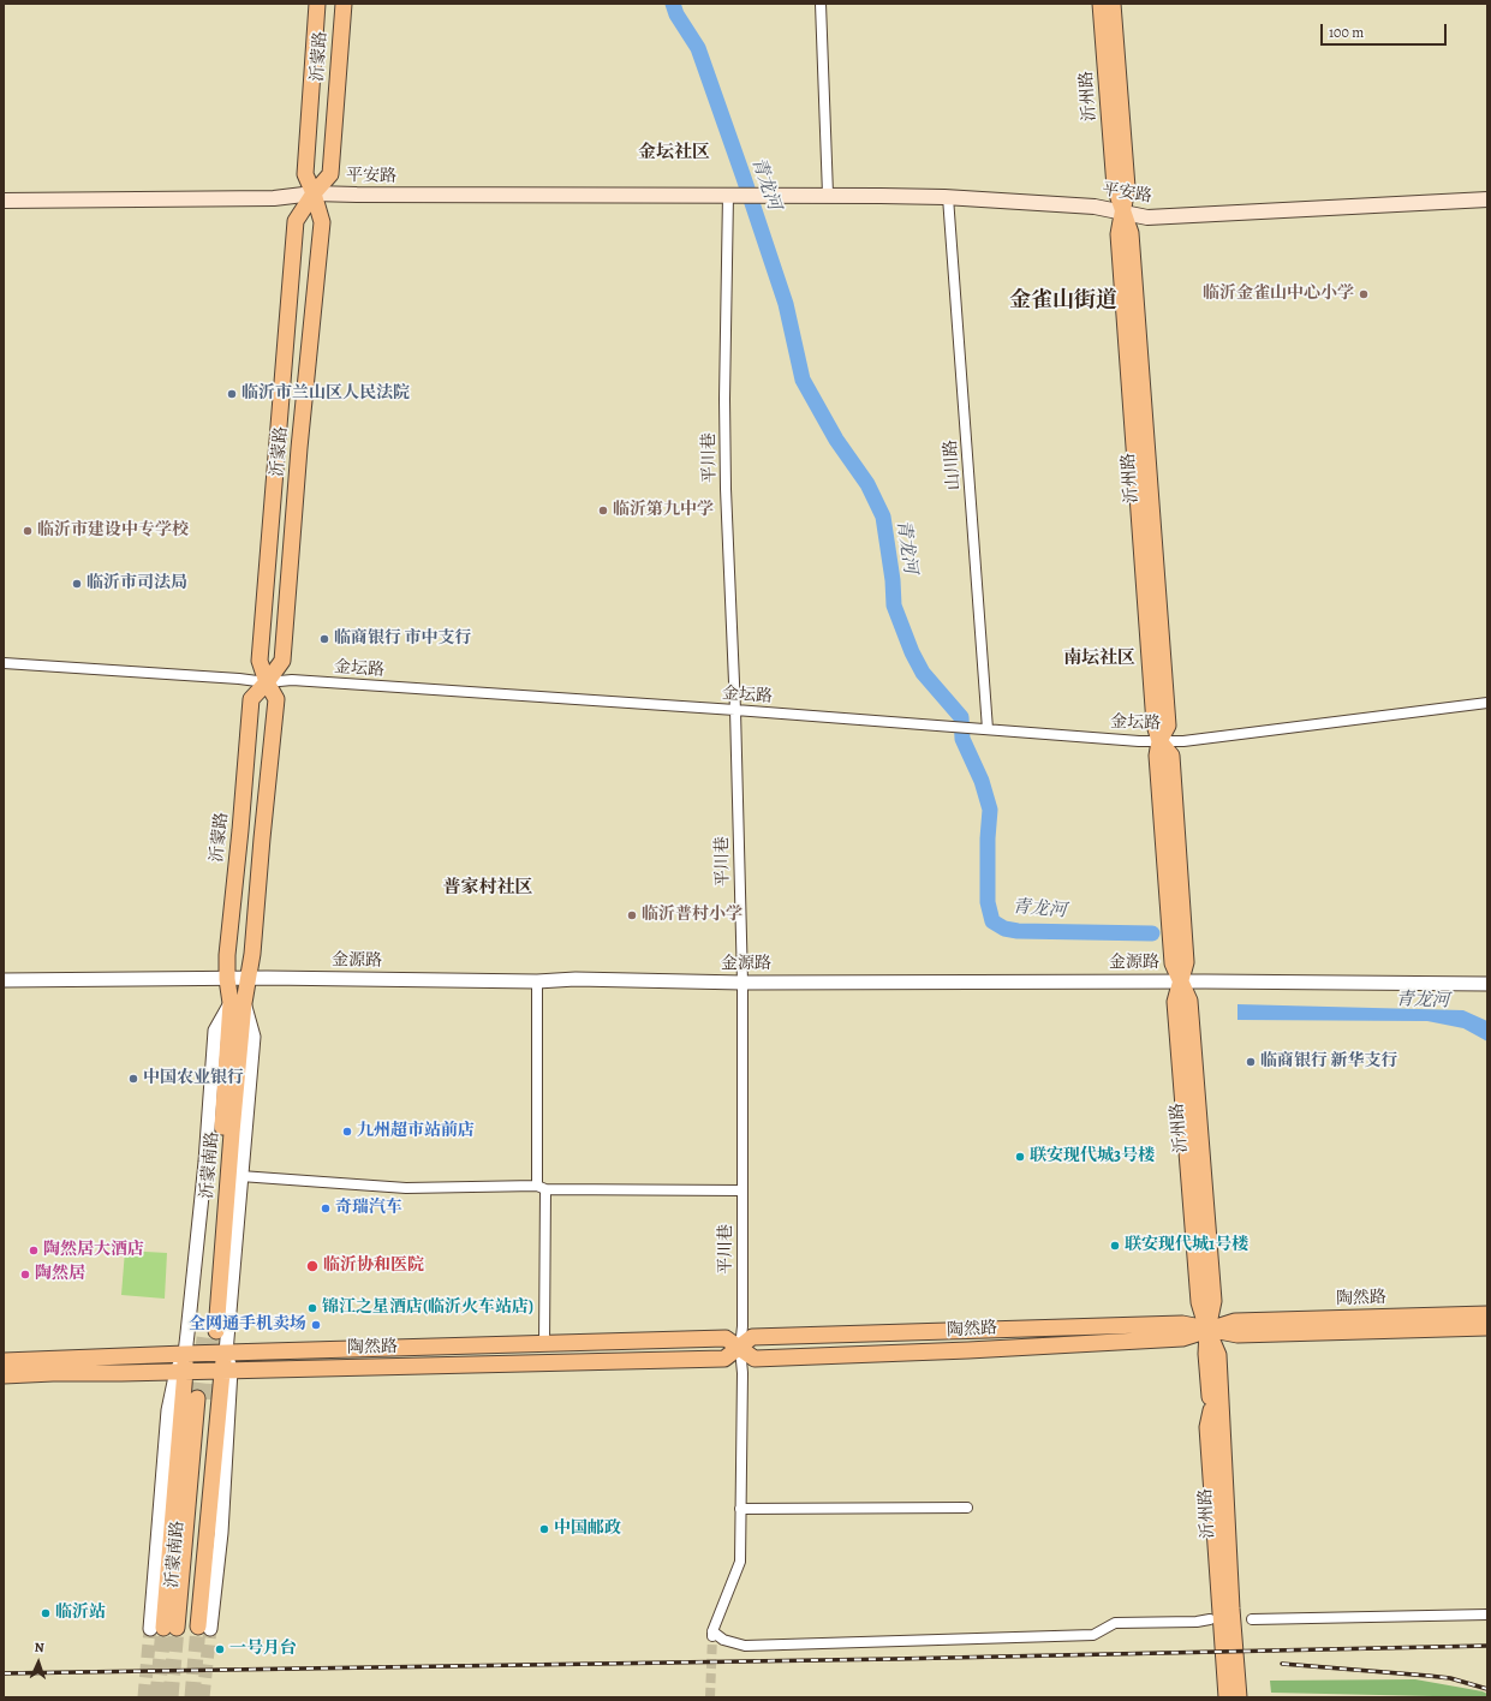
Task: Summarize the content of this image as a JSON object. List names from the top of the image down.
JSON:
{
  "streets": {
    "main road": [
      "沂蒙路",
      "沂州路",
      "平安路",
      "沂蒙南路",
      "陶然路"
    ],
    "street": [
      "平川巷",
      "山川路",
      "金坛路",
      "金源路"
    ]
  },
  "crossings": [
    ["沂蒙路", "平安路"],
    ["沂蒙路", "金坛路"],
    ["沂蒙路", "金源路"],
    ["沂蒙路", "沂蒙南路"],
    ["沂州路", "平安路"],
    ["沂州路", "金坛路"],
    ["沂州路", "金源路"],
    ["沂州路", "陶然路"],
    ["平安路", "平川巷"],
    ["平安路", "山川路"],
    ["平川巷", "金坛路"],
    ["平川巷", "金源路"],
    ["平川巷", "陶然路"],
    ["山川路", "金坛路"]
  ],
  "districts": [
    "金坛社区",
    "金雀山街道",
    "南坛社区",
    "普家村社区"
  ],
  "water": ["青龙河"],
  "places": [
    "临沂金雀山中心小学",
    "临沂市兰山区人民法院",
    "临沂第九中学",
    "临沂市建设中专学校",
    "临沂市司法局",
    "临商银行 市中支行",
    "临沂普村小学",
    "临商银行 新华支行",
    "中国农业银行",
    "九州超市站前店",
    "联安现代城3号楼",
    "奇瑞汽车",
    "联安现代城1号楼",
    "陶然居大酒店",
    "临沂协和医院",
    "陶然居",
    "锦江之星酒店(临沂火车站店)",
    "全网通手机卖场",
    "中国邮政",
    "临沂站",
    "一号月台"
  ],
  "scale_bar": "100 m",
  "north": "top"
}
